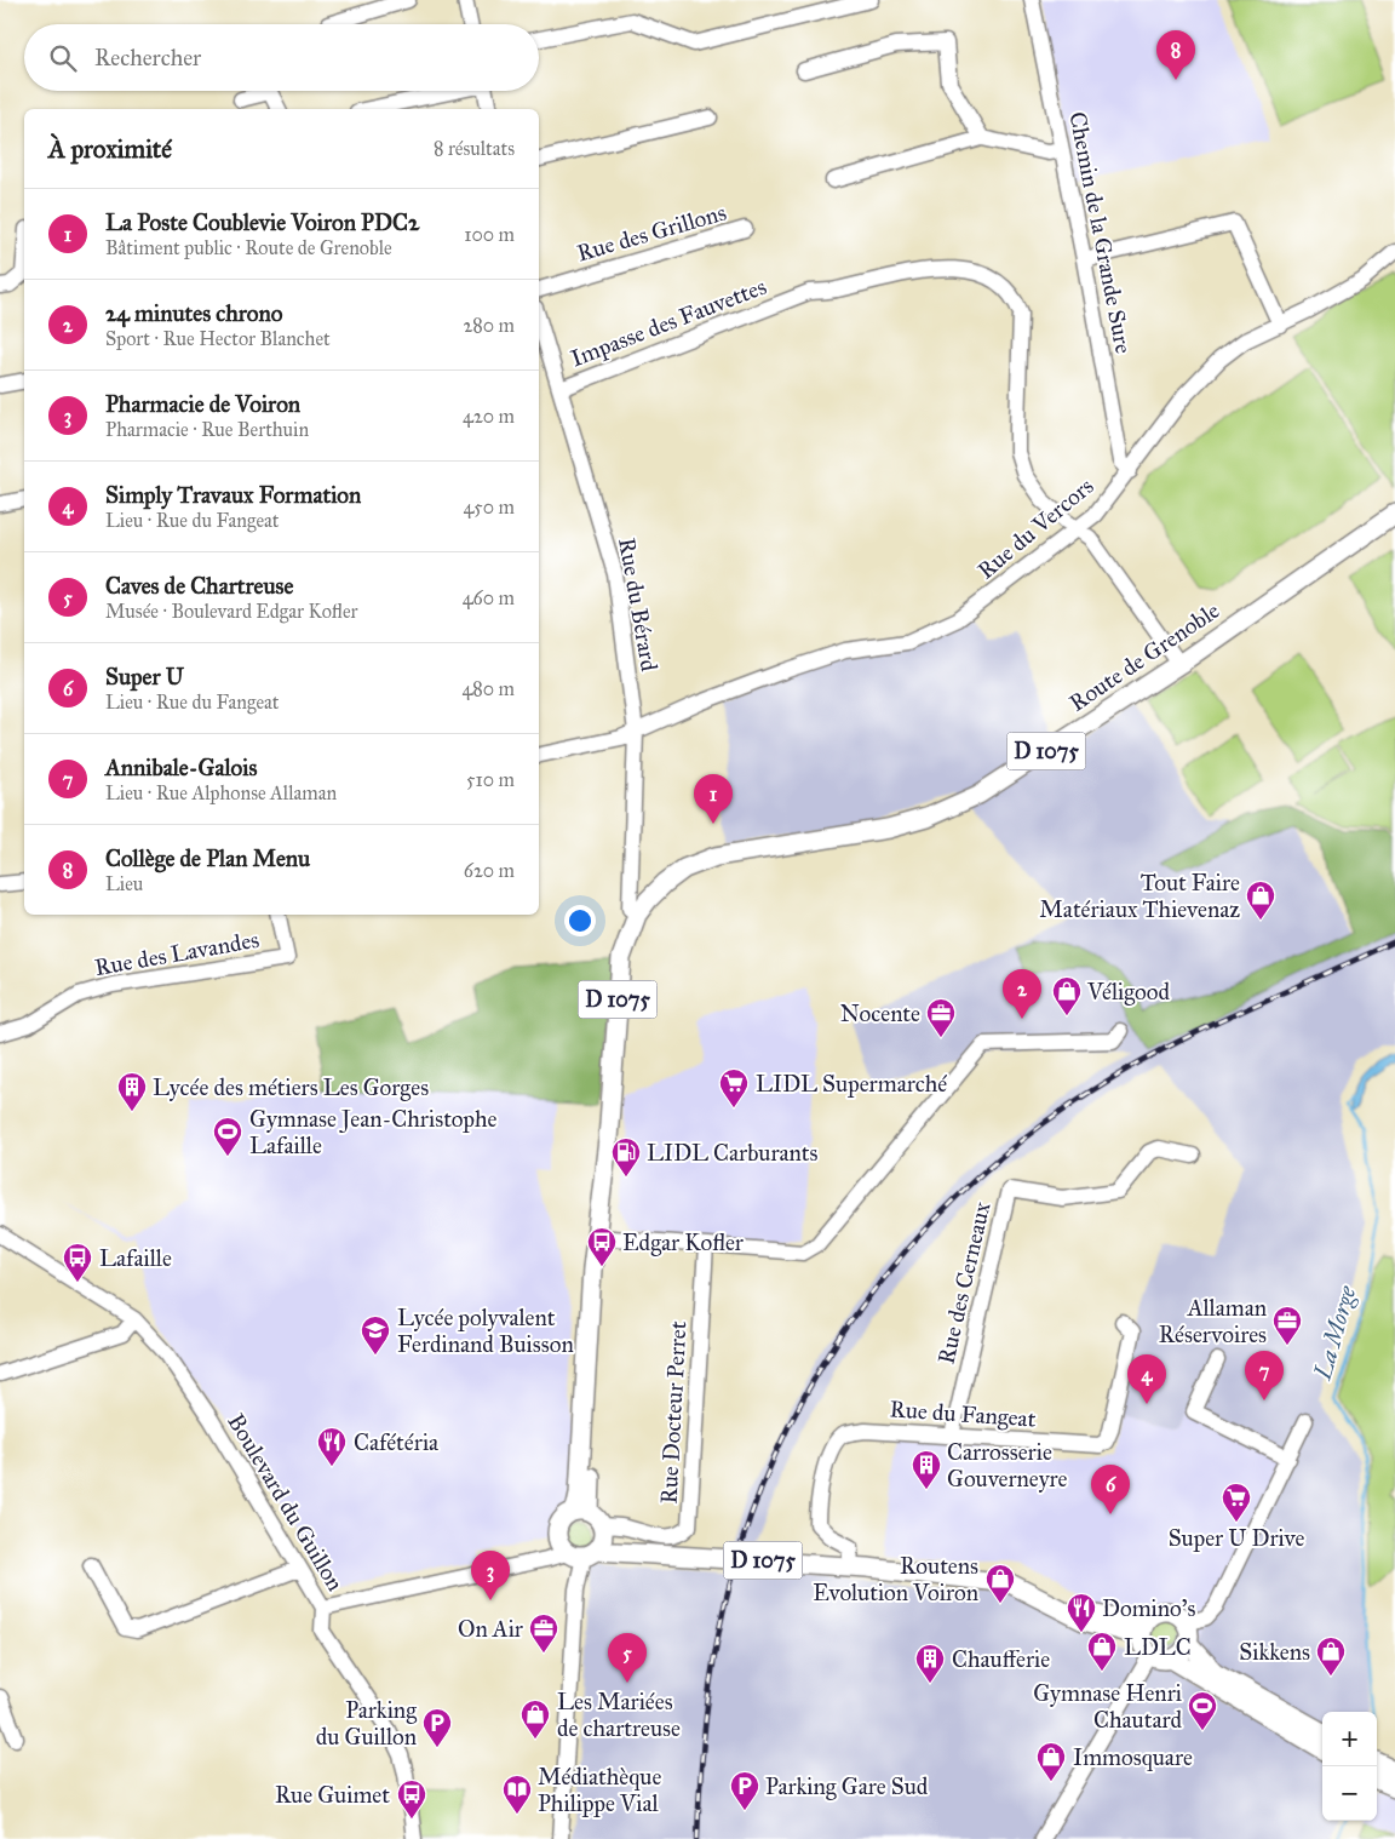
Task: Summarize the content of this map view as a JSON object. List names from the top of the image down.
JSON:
{
  "streets": {
    "main road": ["Route de Grenoble", "D 1075"],
    "street": [
      "Rue des Grillons",
      "Chemin de la Grande Sure",
      "Impasse des Fauvettes",
      "Rue du Vercors",
      "Rue du Bérard",
      "Rue des Lavandes",
      "Rue des Cerneaux",
      "Rue Docteur Perret",
      "Rue du Fangeat",
      "Boulevard du Guillon"
    ]
  },
  "crossings": [
    ["Chemin de la Grande Sure", "Rue du Vercors"],
    ["Impasse des Fauvettes", "Rue du Vercors"],
    ["Impasse des Fauvettes", "Rue du Bérard"],
    ["Impasse des Fauvettes", "Route de Grenoble"],
    ["Rue du Vercors", "Rue du Bérard"],
    ["Rue du Bérard", "Route de Grenoble"],
    ["Route de Grenoble", "D 1075"],
    ["D 1075", "Rue Docteur Perret"],
    ["D 1075", "Rue du Fangeat"],
    ["Rue des Cerneaux", "Rue du Fangeat"]
  ],
  "water": ["La Morge"],
  "places": {
    "shop": [
      "Tout Faire Matériaux Thievenaz",
      "Véligood",
      "Routens Evolution Voiron",
      "LDLC",
      "Sikkens",
      "Les Mariées de chartreuse",
      "Immosquare"
    ],
    "office": ["Nocente", "Allaman Réservoires", "On Air"],
    "supermarket": ["LIDL Supermarché", "Super U Drive"],
    "building": ["Lycée des métiers Les Gorges", "Carrosserie Gouverneyre", "Chaufferie"],
    "sports": ["Gymnase Jean-Christophe Lafaille", "Gymnase Henri Chautard"],
    "fuel station": ["LIDL Carburants"],
    "bus stop": ["Edgar Kofler", "Lafaille", "Rue Guimet"],
    "school or university": ["Lycée polyvalent Ferdinand Buisson"],
    "restaurant": ["Cafétéria", "Domino's"],
    "parking": ["Parking du Guillon", "Parking Gare Sud"],
    "library": ["Médiathèque Philippe Vial"]
  },
  "page": {
    "search": "Rechercher",
    "pins": [
      "8",
      "1",
      "2",
      "7",
      "4",
      "6",
      "3",
      "5"
    ],
    "heading": ["À proximité", "8 résultats"],
    "list": [
      {
        "mark": "1",
        "name": "La Poste Coublevie Voiron PDC2",
        "note": "Bâtiment public · Route de Grenoble",
        "value": "100 m"
      },
      {
        "mark": "2",
        "name": "24 minutes chrono",
        "note": "Sport · Rue Hector Blanchet",
        "value": "280 m"
      },
      {
        "mark": "3",
        "name": "Pharmacie de Voiron",
        "note": "Pharmacie · Rue Berthuin",
        "value": "420 m"
      },
      {
        "mark": "4",
        "name": "Simply Travaux Formation",
        "note": "Lieu · Rue du Fangeat",
        "value": "450 m"
      },
      {
        "mark": "5",
        "name": "Caves de Chartreuse",
        "note": "Musée · Boulevard Edgar Kofler",
        "value": "460 m"
      },
      {
        "mark": "6",
        "name": "Super U",
        "note": "Lieu · Rue du Fangeat",
        "value": "480 m"
      },
      {
        "mark": "7",
        "name": "Annibale-Galois",
        "note": "Lieu · Rue Alphonse Allaman",
        "value": "510 m"
      },
      {
        "mark": "8",
        "name": "Collège de Plan Menu",
        "note": "Lieu",
        "value": "620 m"
      }
    ],
    "map_buttons": ["+", "−"]
  }
}
